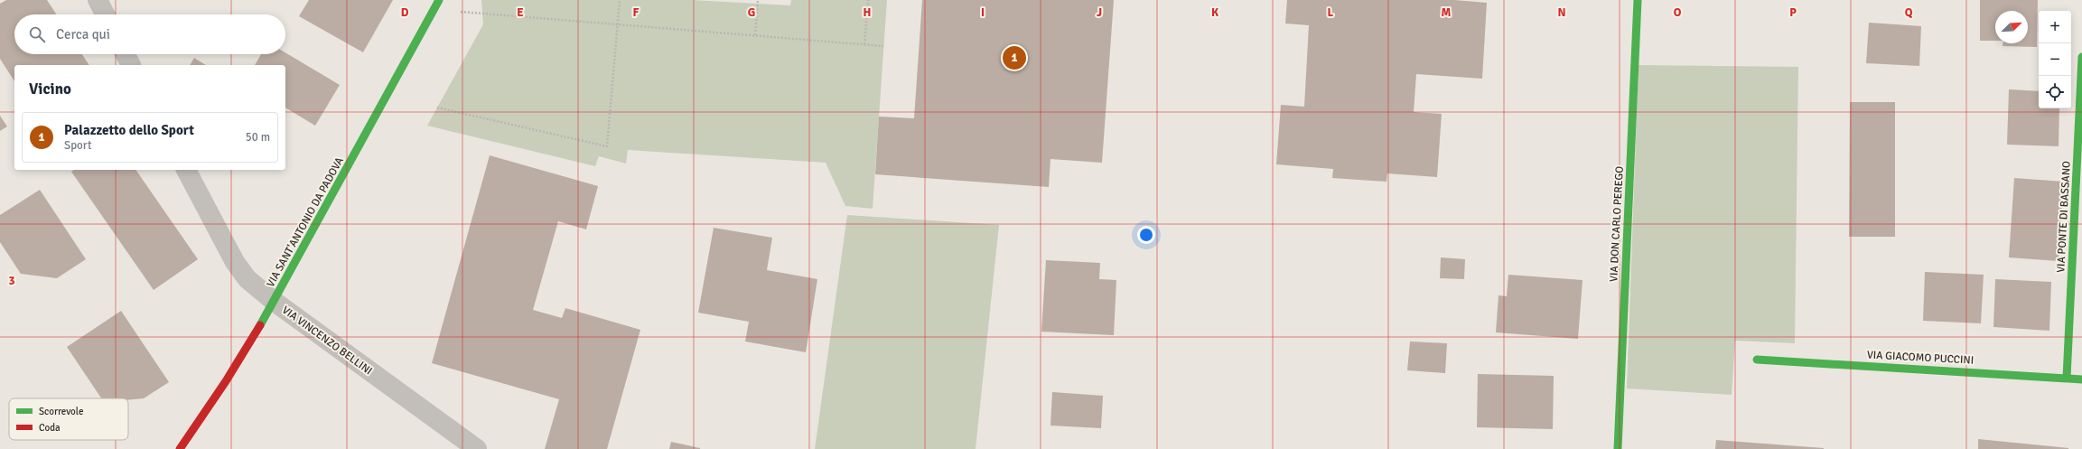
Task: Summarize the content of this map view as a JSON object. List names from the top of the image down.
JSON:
{
  "streets": {
    "street": [
      "VIA PONTE DI BASSANO",
      "VIA SANT'ANTONIO DA PADOVA",
      "VIA DON CARLO PEREGO",
      "VIA VINCENZO BELLINI",
      "VIA GIACOMO PUCCINI"
    ]
  },
  "crossings": [
    ["VIA PONTE DI BASSANO", "VIA GIACOMO PUCCINI"],
    ["VIA SANT'ANTONIO DA PADOVA", "VIA VINCENZO BELLINI"]
  ],
  "legend": ["Scorrevole", "Coda"],
  "north": "top right",
  "page": {
    "map_buttons": ["+", "−"],
    "search": "Cerca qui",
    "pins": "1",
    "heading": "Vicino",
    "list": [
      {
        "mark": "1",
        "name": "Palazzetto dello Sport",
        "note": "Sport",
        "value": "50 m"
      }
    ]
  },
  "grid": {
    "columns": [
      "D",
      "E",
      "F",
      "G",
      "H",
      "I",
      "J",
      "K",
      "L",
      "M",
      "N",
      "O",
      "P",
      "Q"
    ],
    "rows": ["3"]
  }
}
